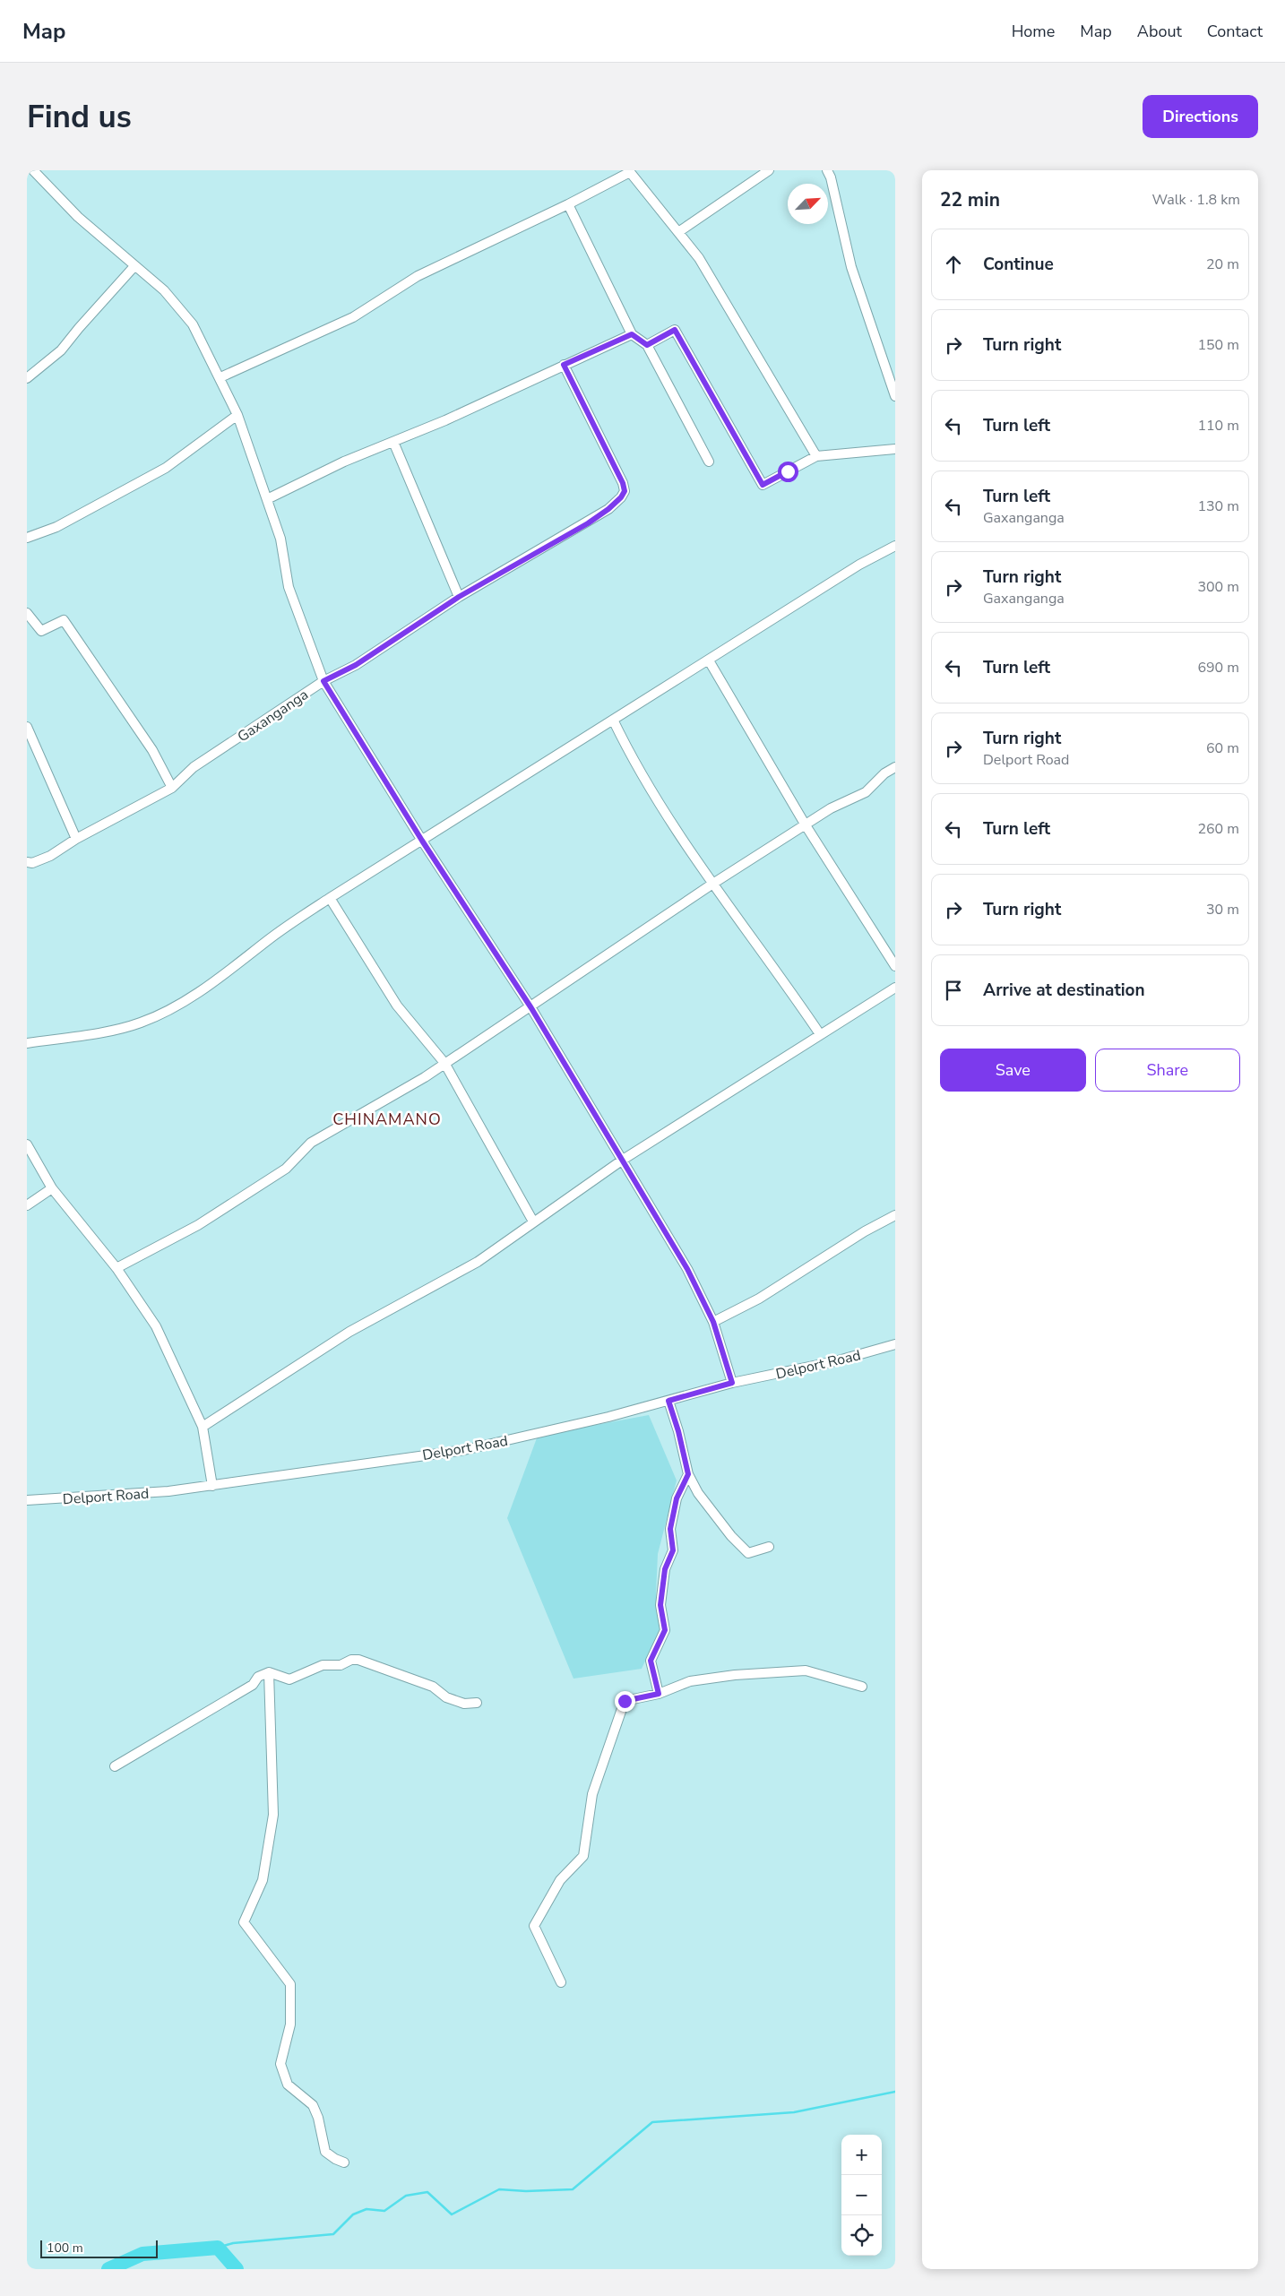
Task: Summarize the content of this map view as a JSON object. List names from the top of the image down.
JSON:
{
  "streets": {
    "street": ["Gaxanganga", "Delport Road"]
  },
  "districts": ["CHINAMANO"],
  "scale_bar": "100 m",
  "north": "top right",
  "page": {
    "header": "Map",
    "nav": [
      "Home",
      "Map",
      "About",
      "Contact"
    ],
    "buttons": [
      "Directions",
      ["Save", "Share"]
    ],
    "title": "Find us",
    "heading": ["22 min", "Walk · 1.8 km"],
    "list": [
      ["Continue", "20 m"],
      ["Turn right", "150 m"],
      ["Turn left", "110 m"],
      ["Turn left", "Gaxanganga", "130 m"],
      ["Turn right", "Gaxanganga", "300 m"],
      ["Turn left", "690 m"],
      ["Turn right", "Delport Road", "60 m"],
      ["Turn left", "260 m"],
      ["Turn right", "30 m"],
      "Arrive at destination"
    ],
    "map_buttons": ["+", "−"],
    "scale": "100 m"
  }
}
